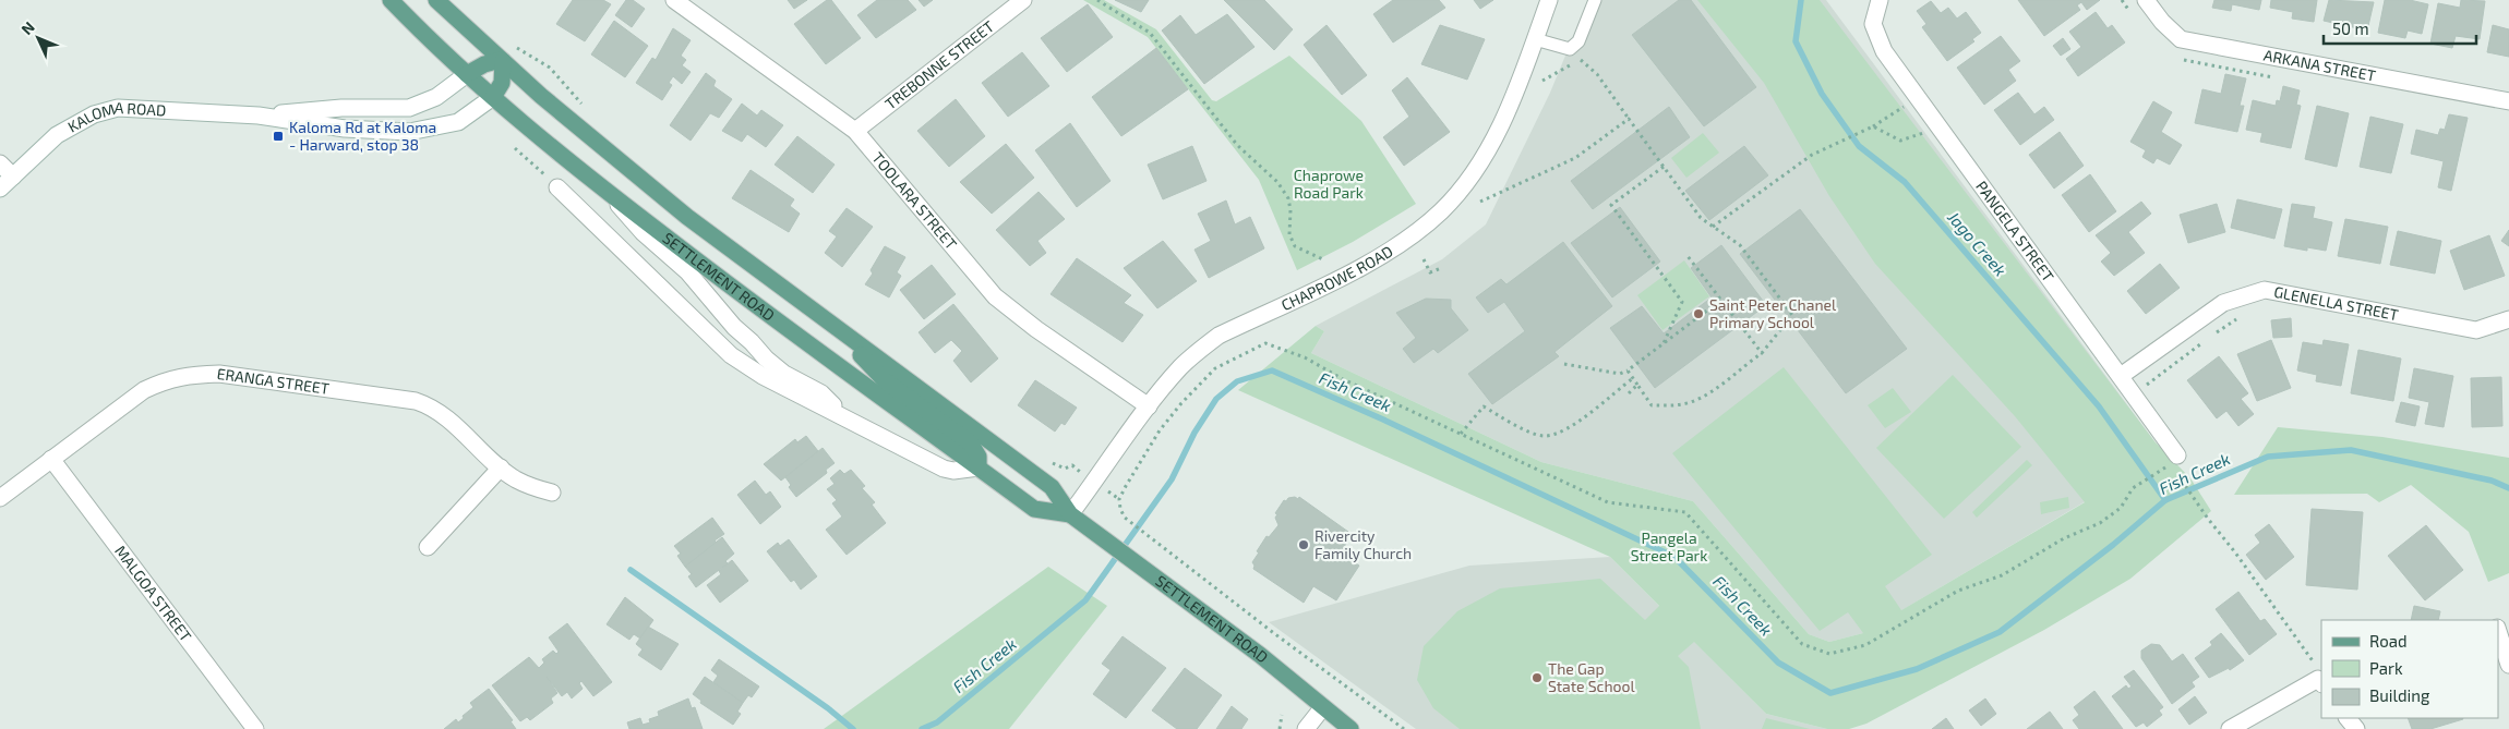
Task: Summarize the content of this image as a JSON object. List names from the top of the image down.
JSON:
{
  "streets": {
    "main road": ["SETTLEMENT ROAD"],
    "street": [
      "TREBONNE STREET",
      "ARKANA STREET",
      "KALOMA ROAD",
      "TOOLARA STREET",
      "PANGELA STREET",
      "CHAPROWE ROAD",
      "GLENELLA STREET",
      "ERANGA STREET",
      "MALGOA STREET"
    ]
  },
  "crossings": [
    ["TREBONNE STREET", "TOOLARA STREET"],
    ["KALOMA ROAD", "SETTLEMENT ROAD"],
    ["TOOLARA STREET", "CHAPROWE ROAD"],
    ["PANGELA STREET", "GLENELLA STREET"],
    ["SETTLEMENT ROAD", "CHAPROWE ROAD"],
    ["ERANGA STREET", "MALGOA STREET"]
  ],
  "water": ["Jago Creek", "Fish Creek"],
  "parks": ["Chaprowe Road Park", "Pangela Street Park"],
  "places": {
    "transit": ["Kaloma Rd at Kaloma - Harward, stop 38"],
    "other": ["Saint Peter Chanel Primary School", "Rivercity Family Church", "The Gap State School"]
  },
  "legend": ["Road", "Park", "Building"],
  "scale_bar": "50 m",
  "north": "top left"
}
